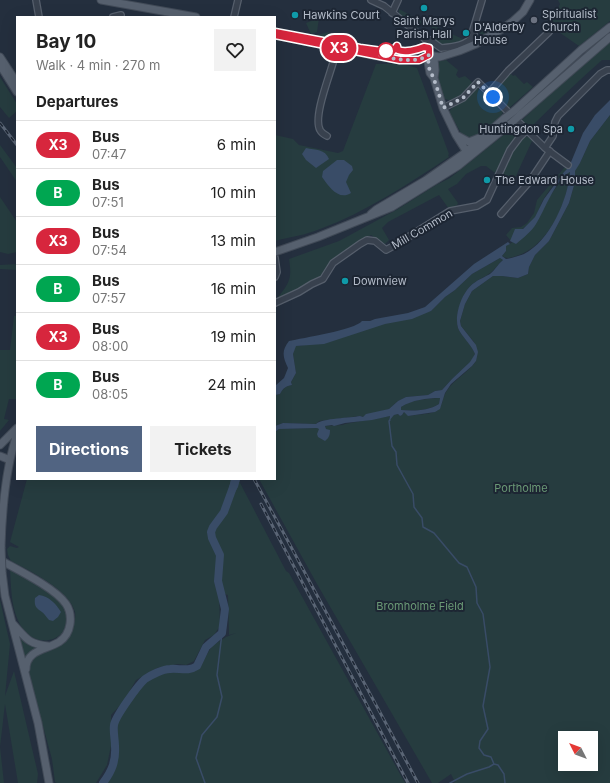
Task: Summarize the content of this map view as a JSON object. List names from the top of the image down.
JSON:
{
  "streets": {
    "street": ["Mill Common"]
  },
  "parks": ["Portholme", "Bromholme Field"],
  "places": [
    "Saint Marys Parish Hall",
    "Hawkins Court",
    "Spiritualist Church",
    "D'Alderby House",
    "Huntingdon Spa",
    "The Edward House",
    "Downview"
  ],
  "lines": ["bus line X3"],
  "north": "top left",
  "page": {
    "on_map": "X3",
    "heading": [
      ["Bay 10", "Walk · 4 min · 270 m"],
      "Departures"
    ],
    "list": [
      {
        "mark": "X3",
        "name": "Bus",
        "note": "07:47",
        "value": "6 min"
      },
      {
        "mark": "B",
        "name": "Bus",
        "note": "07:51",
        "value": "10 min"
      },
      {
        "mark": "X3",
        "name": "Bus",
        "note": "07:54",
        "value": "13 min"
      },
      {
        "mark": "B",
        "name": "Bus",
        "note": "07:57",
        "value": "16 min"
      },
      {
        "mark": "X3",
        "name": "Bus",
        "note": "08:00",
        "value": "19 min"
      },
      {
        "mark": "B",
        "name": "Bus",
        "note": "08:05",
        "value": "24 min"
      }
    ],
    "buttons": ["Directions", "Tickets"]
  }
}
